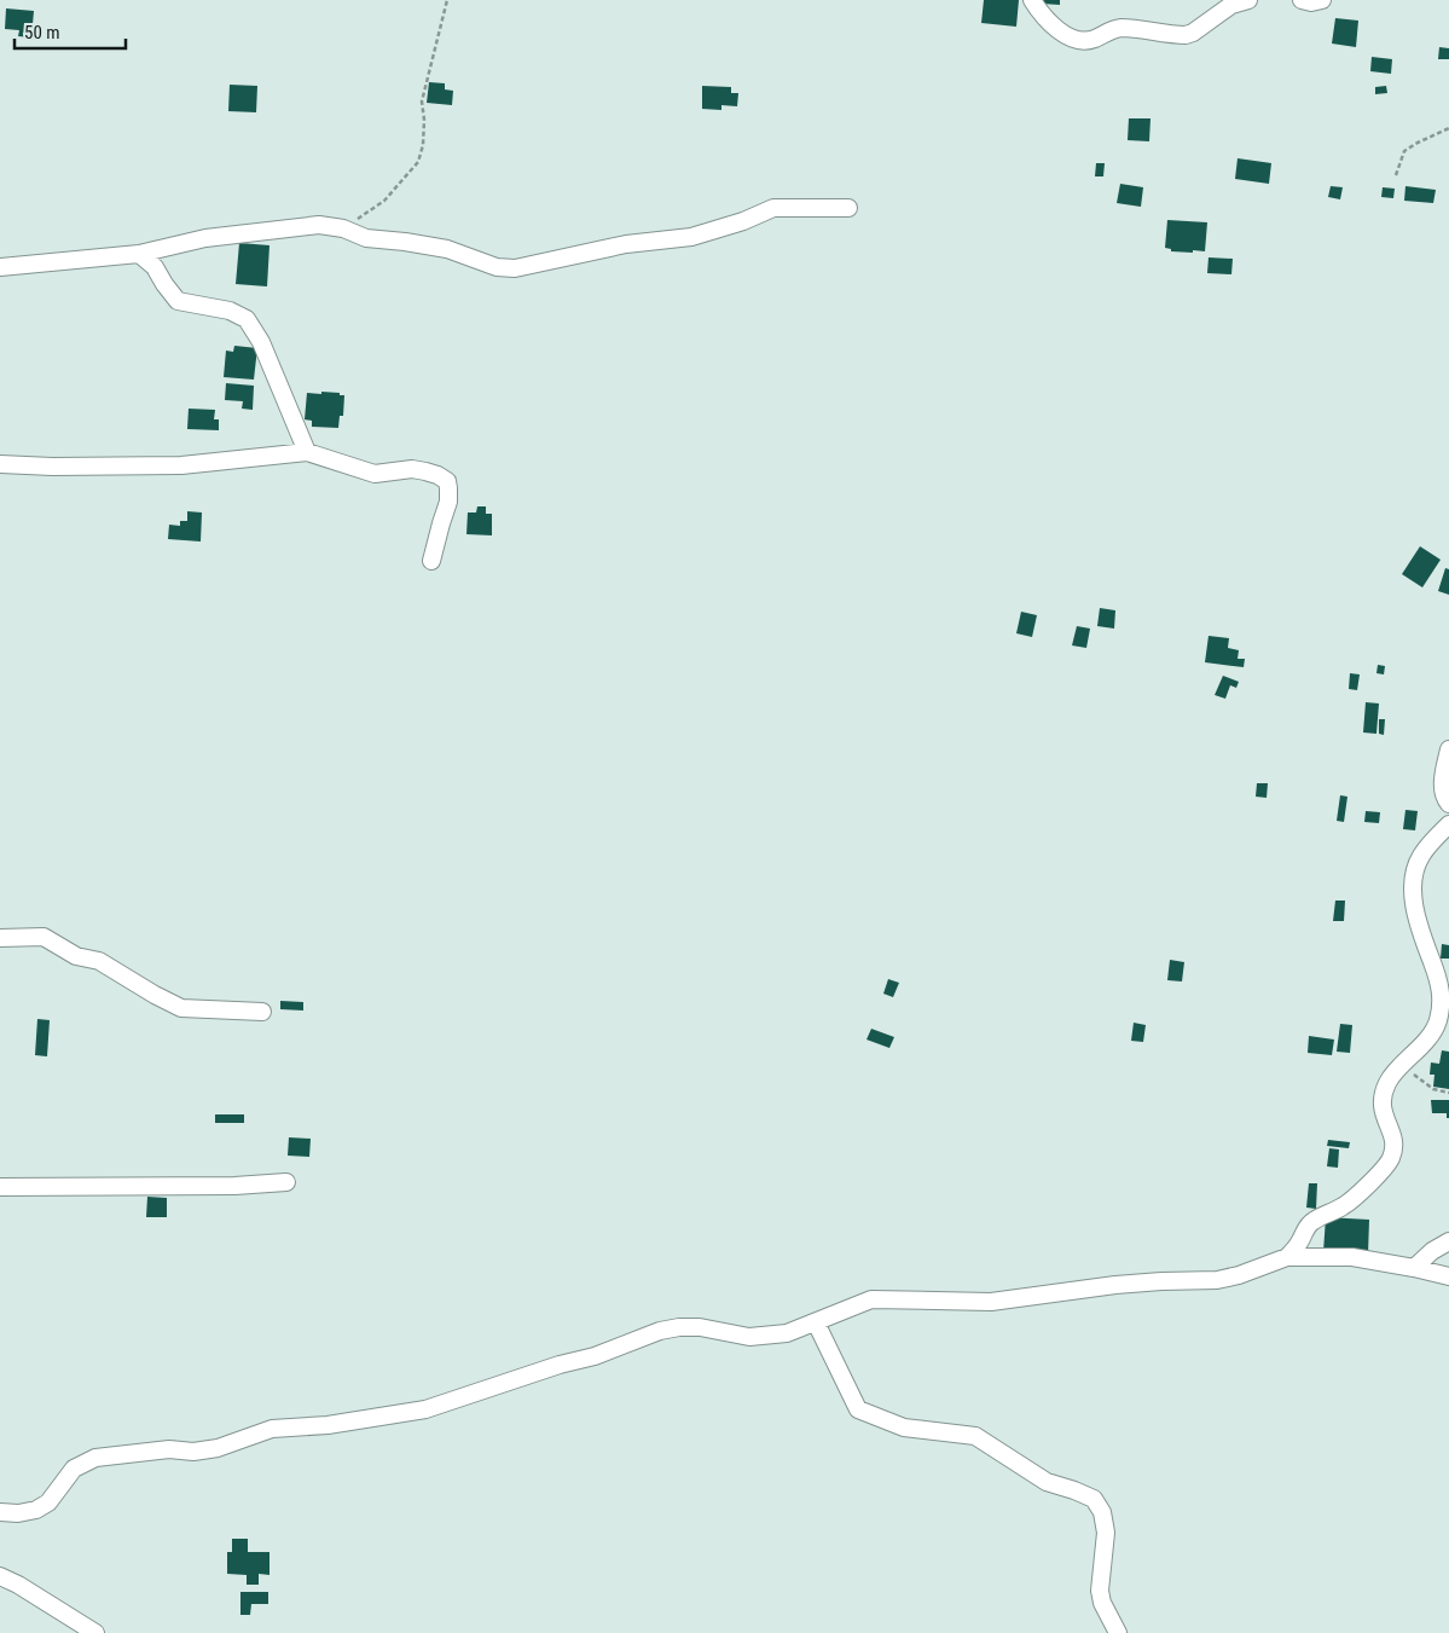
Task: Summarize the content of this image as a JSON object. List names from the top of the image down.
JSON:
{
  "scale_bar": "50 m"
}
